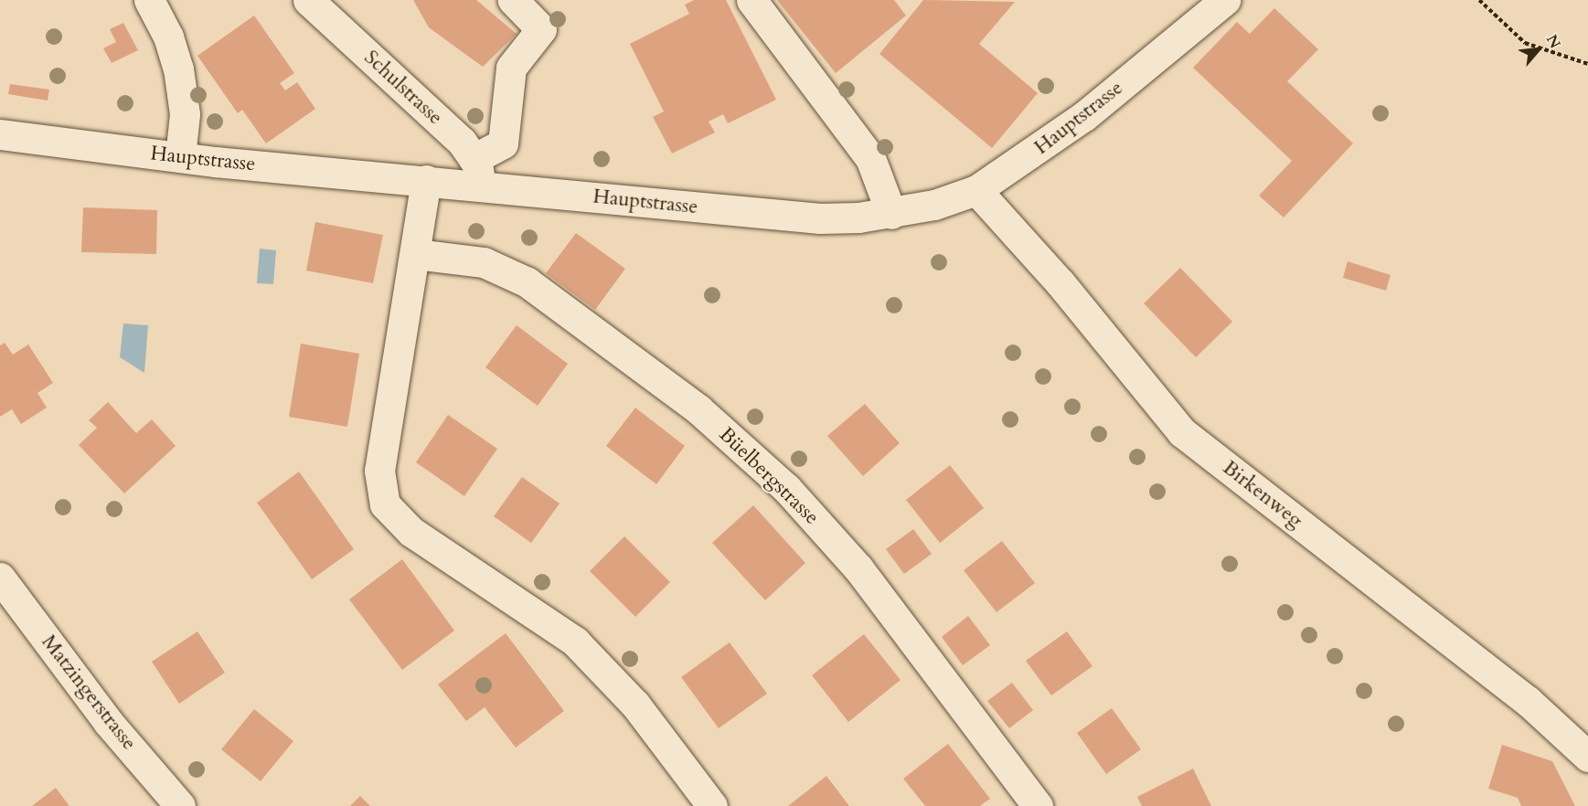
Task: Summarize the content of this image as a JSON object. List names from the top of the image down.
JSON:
{
  "streets": {
    "street": [
      "Schulstrasse",
      "Hauptstrasse",
      "Büelbergstrasse",
      "Birkenweg",
      "Matzingerstrasse"
    ]
  },
  "crossings": [
    ["Schulstrasse", "Hauptstrasse"],
    ["Hauptstrasse", "Birkenweg"]
  ],
  "north": "top right"
}
